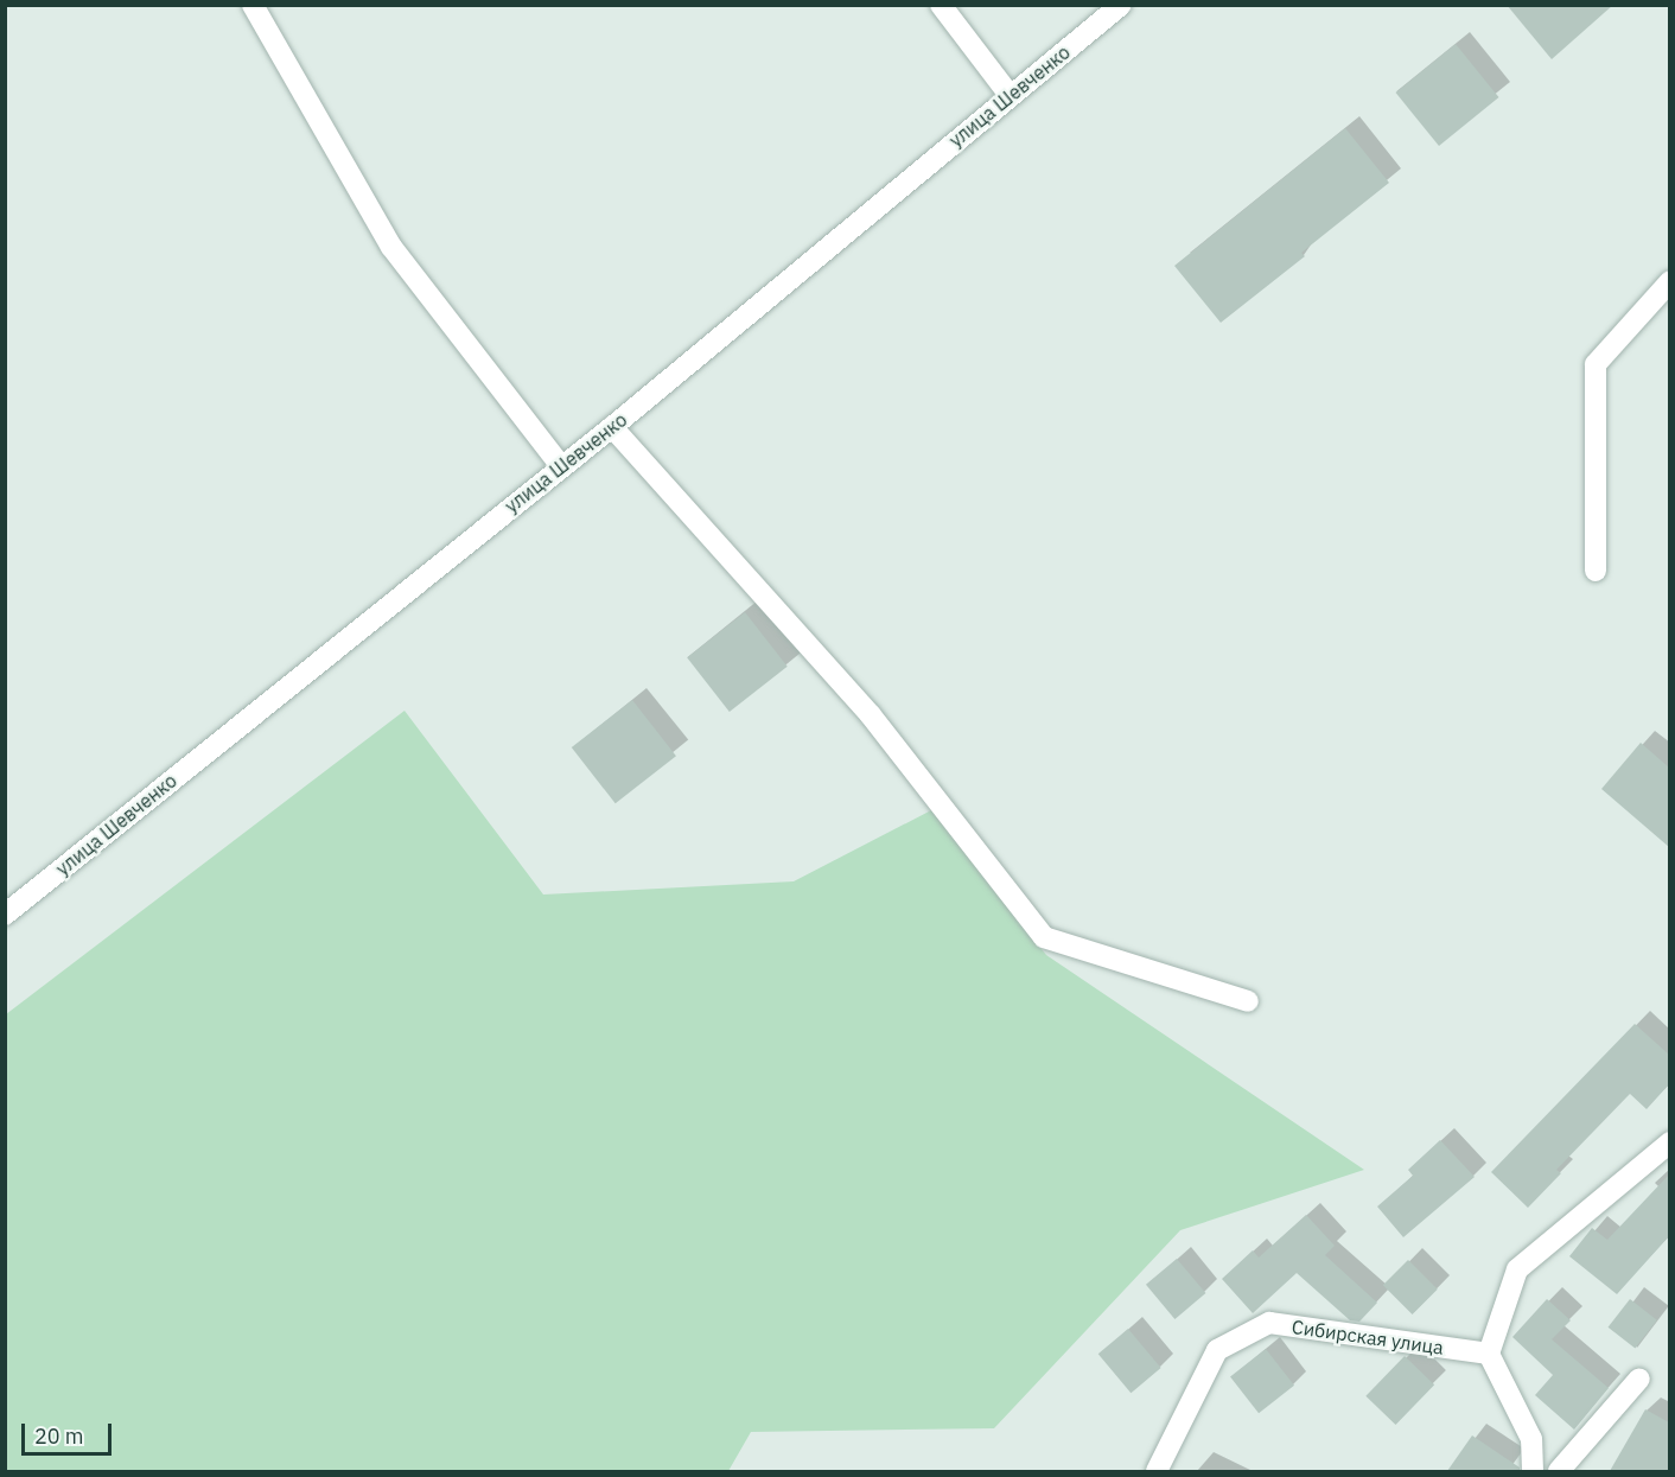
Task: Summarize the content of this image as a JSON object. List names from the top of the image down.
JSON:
{
  "streets": {
    "street": ["улица Шевченко", "Сибирская улица"]
  },
  "scale_bar": "20 m"
}
